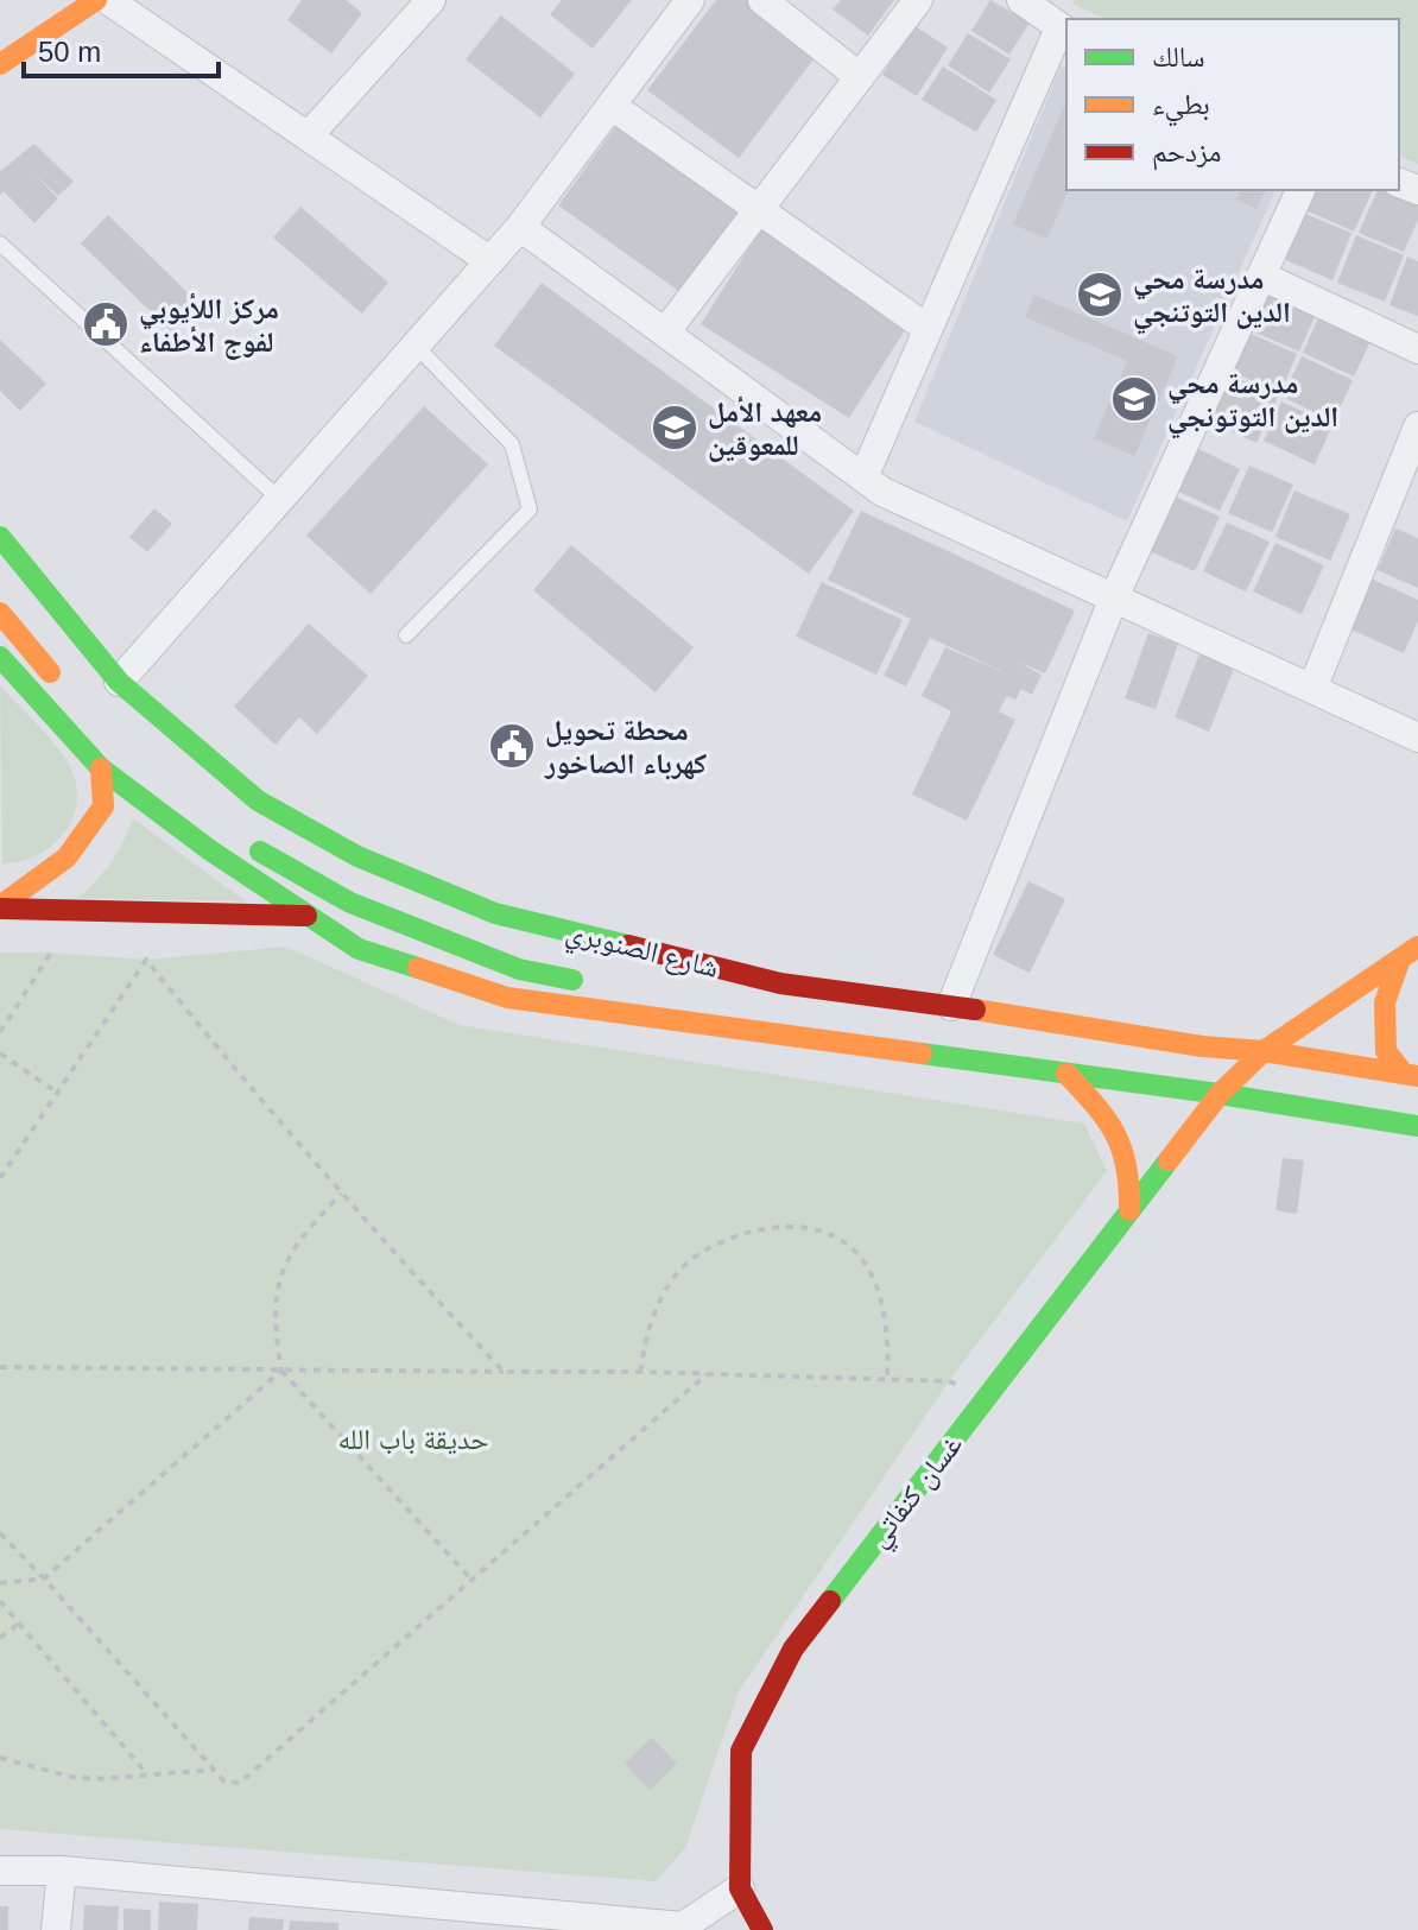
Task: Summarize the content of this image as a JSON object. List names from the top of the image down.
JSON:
{
  "streets": {
    "main road": ["شارع الصنوبري", "غسان كنفاتي"]
  },
  "crossings": [
    ["شارع الصنوبري", "غسان كنفاتي"]
  ],
  "parks": ["حديقة باب الله"],
  "places": {
    "school or university": ["مدرسة محي الدين التوتنجي", "مدرسة محي الدين التوتونجي", "معهد الأمل للمعوقين"],
    "public building": ["مركز اللأيوبي لفوج الأطفاء", "محطة تحويل كهرباء الصاخور"]
  },
  "legend": ["سالك", "بطيء", "مزدحم"],
  "scale_bar": "50 m"
}
